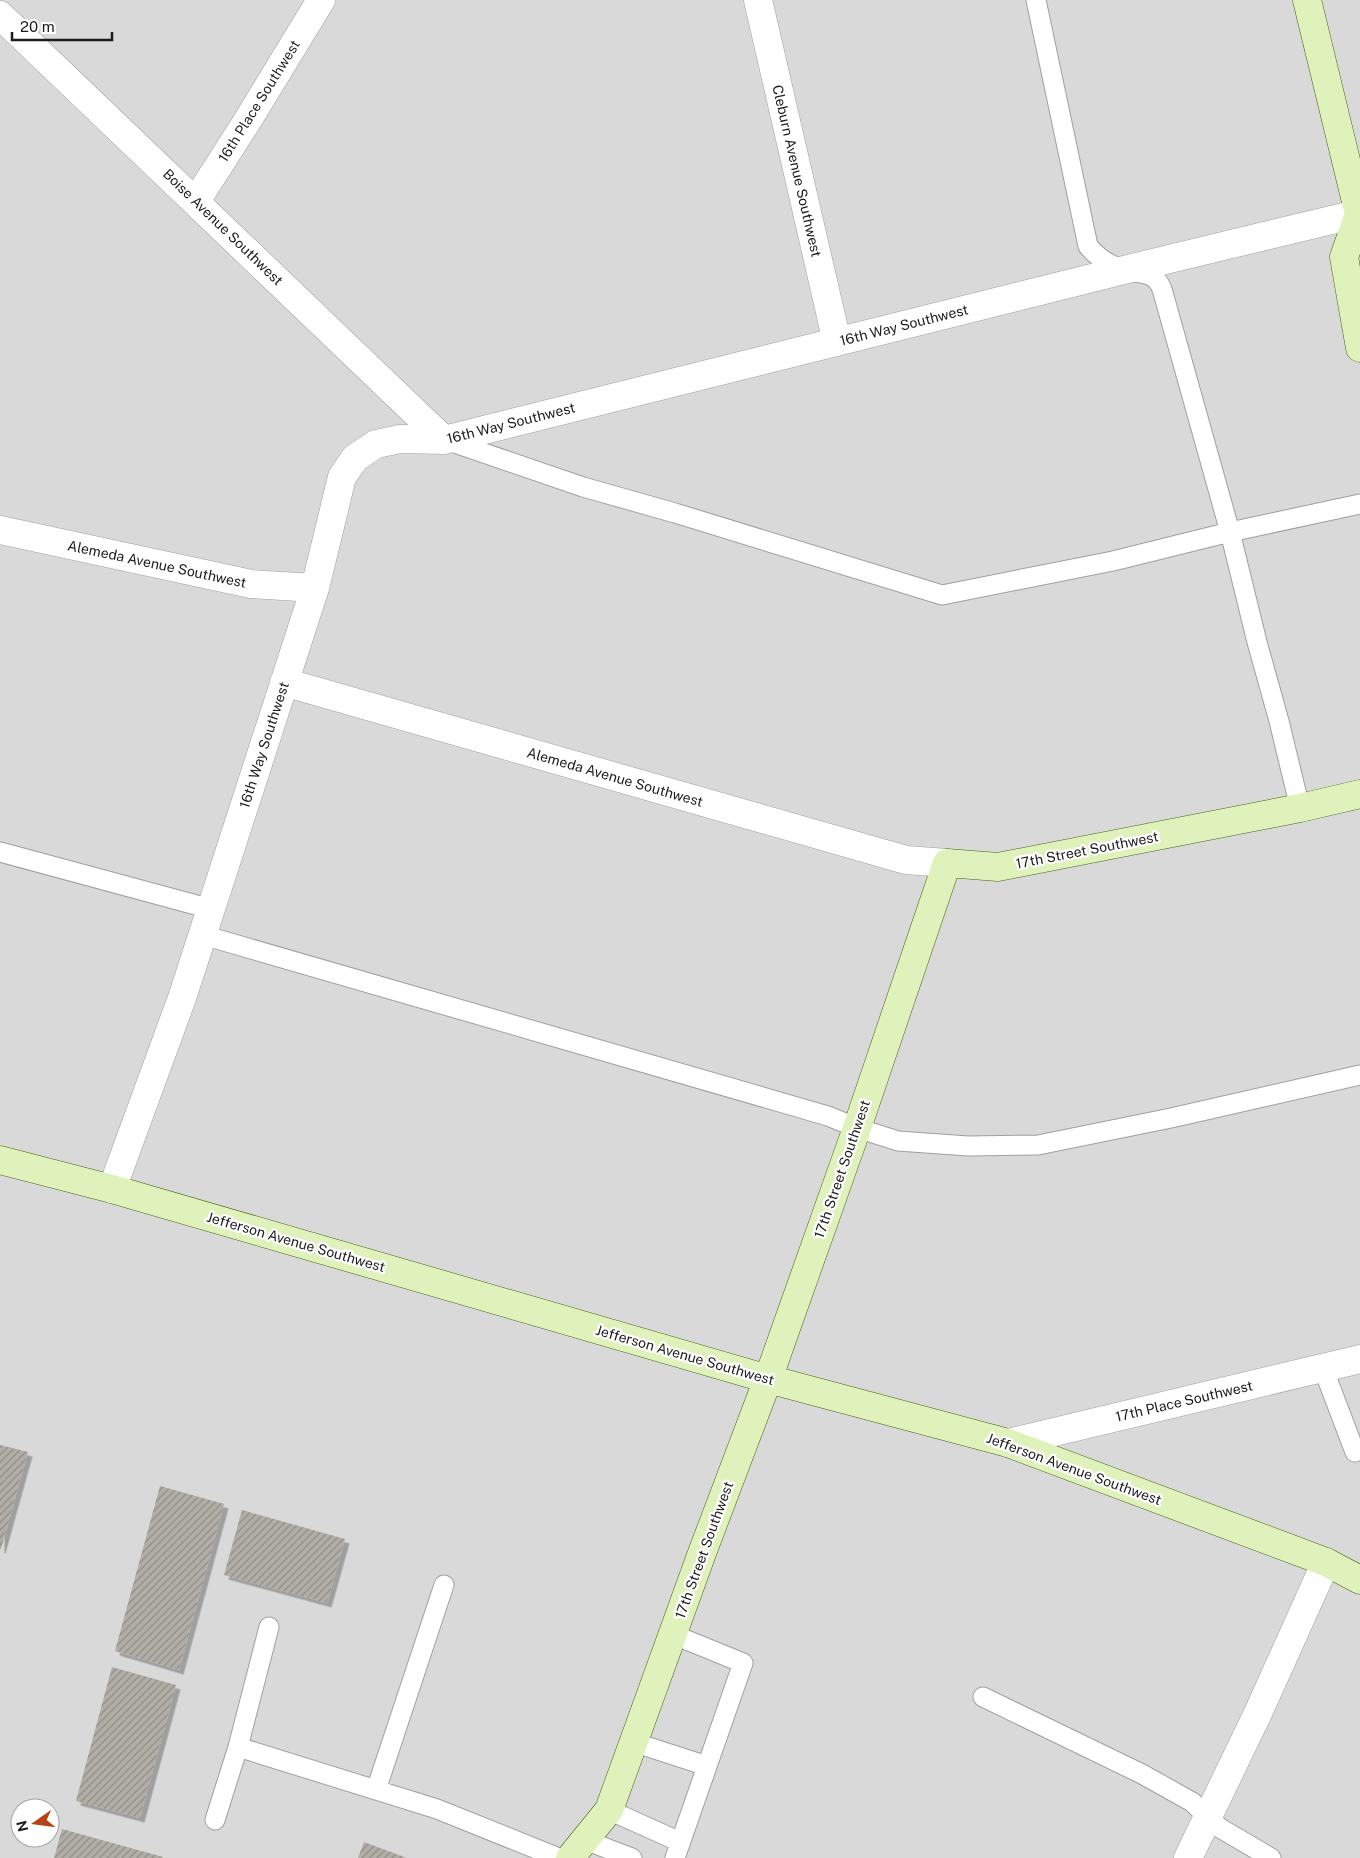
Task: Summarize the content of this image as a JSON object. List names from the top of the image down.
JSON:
{
  "streets": {
    "street": [
      "16th Place Southwest",
      "Cleburn Avenue Southwest",
      "Boise Avenue Southwest",
      "16th Way Southwest",
      "Alemeda Avenue Southwest",
      "17th Street Southwest",
      "Jefferson Avenue Southwest",
      "17th Place Southwest"
    ]
  },
  "crossings": [
    ["16th Place Southwest", "Boise Avenue Southwest"],
    ["Cleburn Avenue Southwest", "16th Way Southwest"],
    ["Boise Avenue Southwest", "16th Way Southwest"],
    ["16th Way Southwest", "Alemeda Avenue Southwest"],
    ["16th Way Southwest", "Jefferson Avenue Southwest"],
    ["Alemeda Avenue Southwest", "17th Street Southwest"],
    ["17th Street Southwest", "Jefferson Avenue Southwest"],
    ["Jefferson Avenue Southwest", "17th Place Southwest"]
  ],
  "scale_bar": "20 m",
  "north": "left"
}
